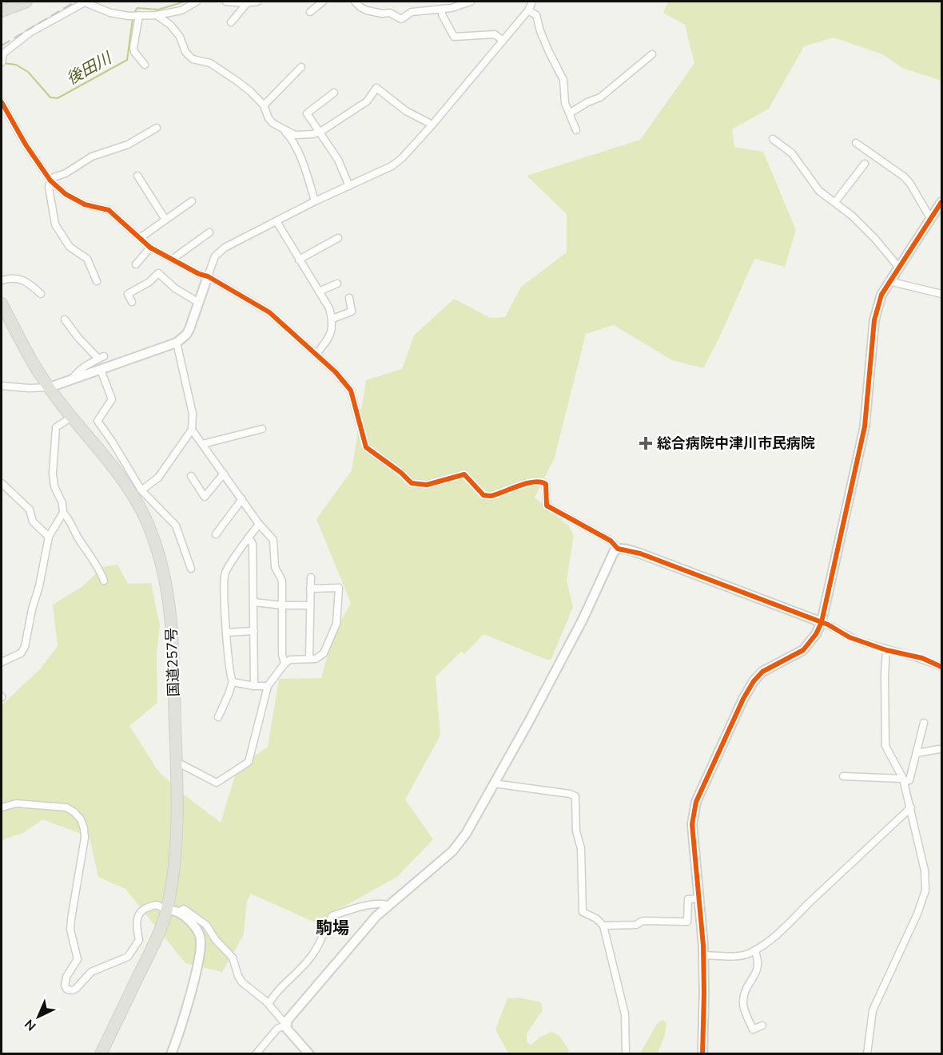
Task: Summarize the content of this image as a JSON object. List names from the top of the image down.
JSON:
{
  "streets": {
    "highway": ["国道257号"]
  },
  "districts": ["駒場"],
  "water": ["後田川"],
  "places": {
    "health": ["総合病院中津川市民病院"]
  },
  "north": "bottom left"
}
